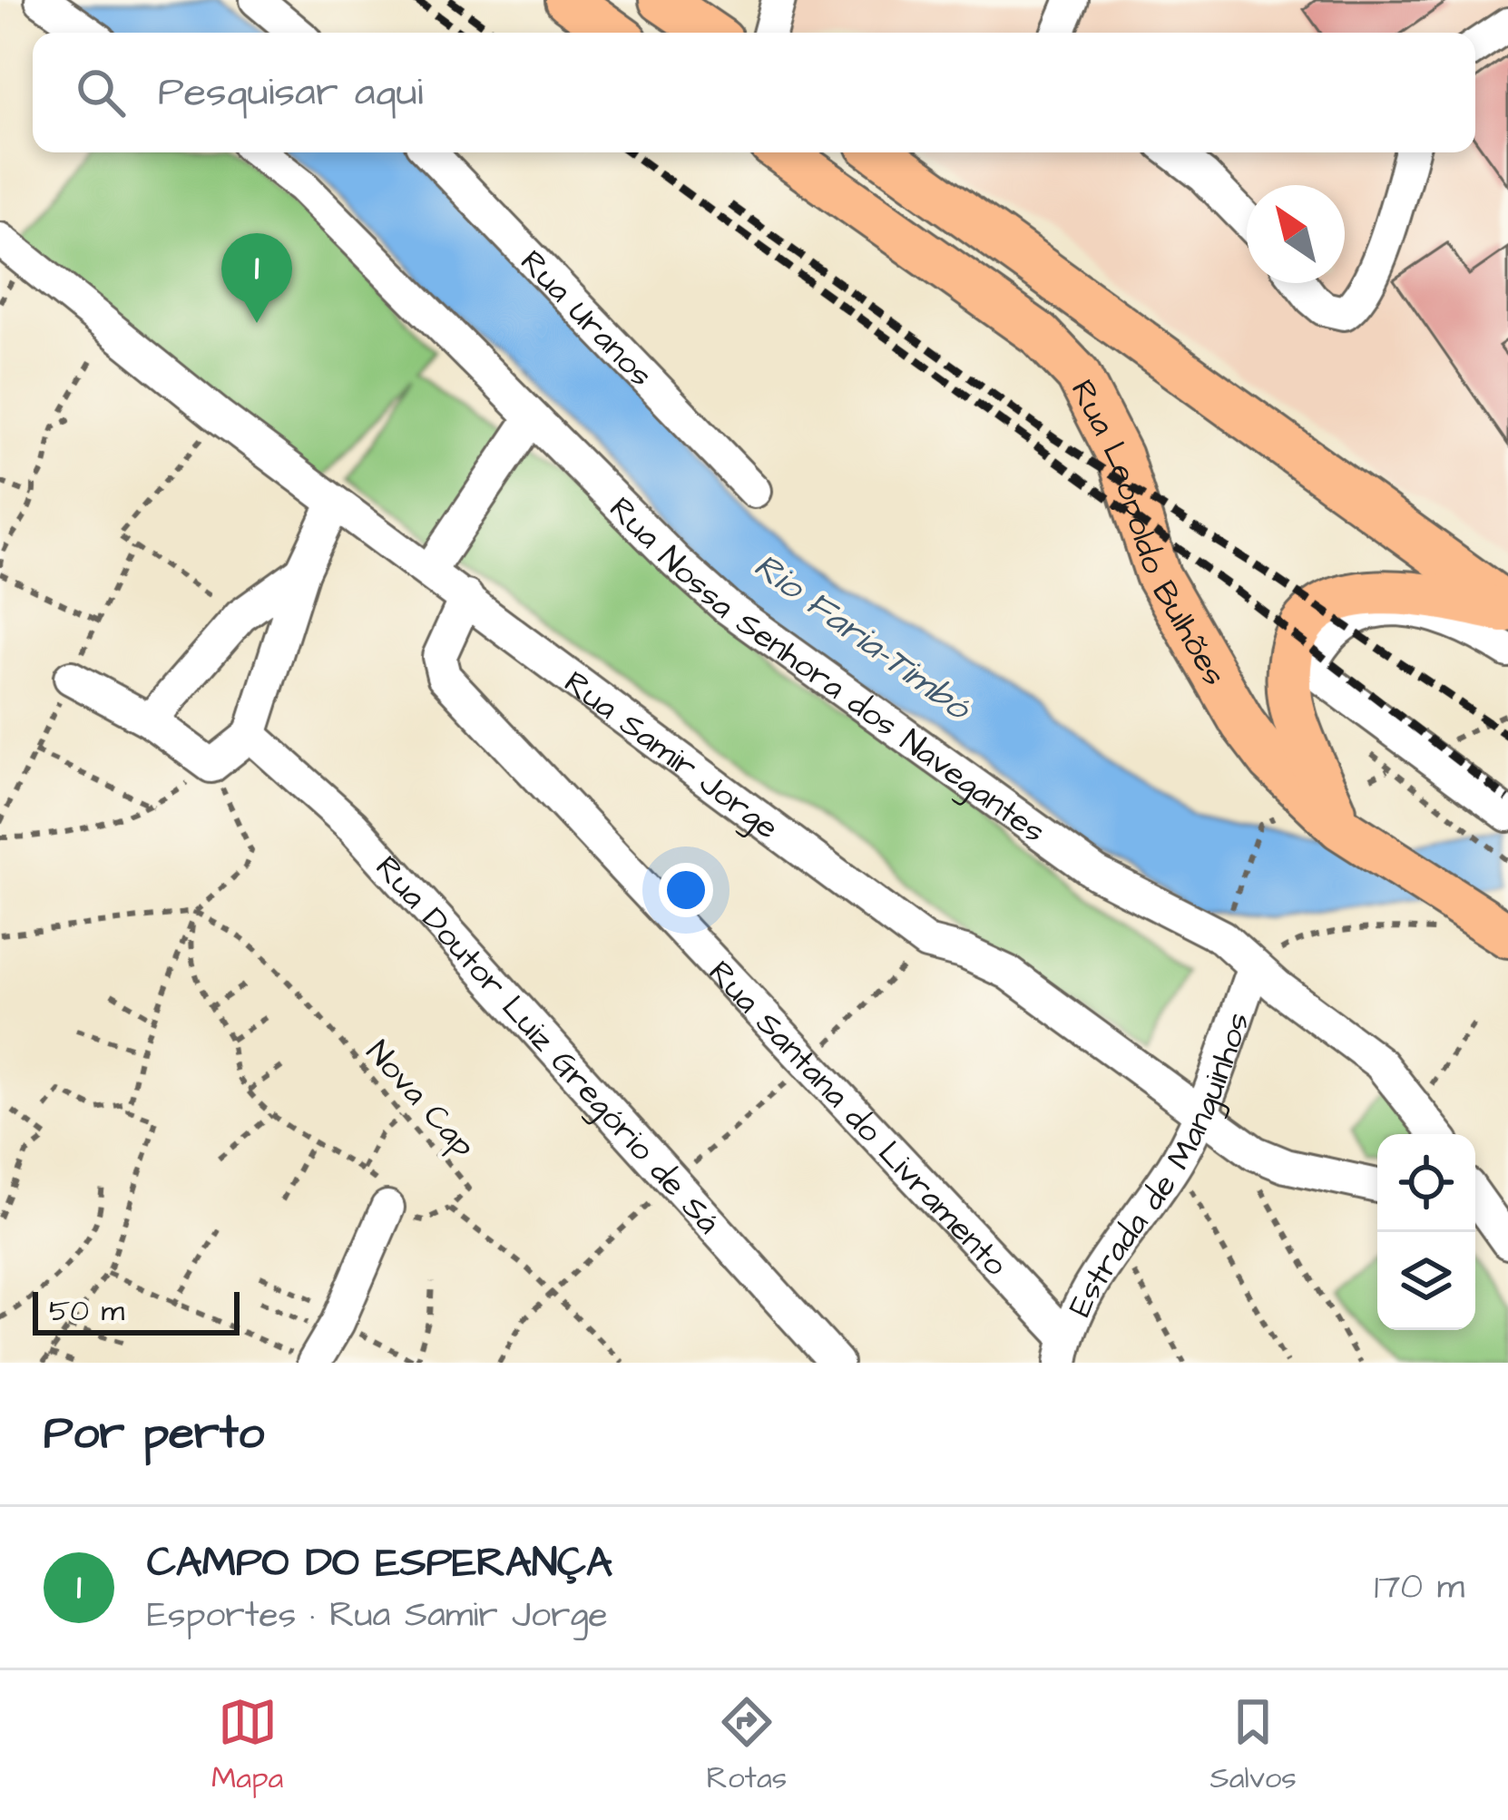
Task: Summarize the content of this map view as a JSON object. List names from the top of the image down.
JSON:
{
  "streets": {
    "main road": ["Rua Leopoldo Bulhões"],
    "street": [
      "Rua Uranos",
      "Rua Nossa Senhora dos Navegantes",
      "Rua Samir Jorge",
      "Rua Doutor Luiz Gregório de Sá",
      "Rua Santana do Livramento",
      "Estrada de Manguinhos"
    ],
    "path": ["Nova Cap"]
  },
  "crossings": [
    ["Rua Nossa Senhora dos Navegantes", "Estrada de Manguinhos"],
    ["Rua Samir Jorge", "Rua Santana do Livramento"],
    ["Rua Samir Jorge", "Estrada de Manguinhos"],
    ["Rua Santana do Livramento", "Estrada de Manguinhos"]
  ],
  "water": ["Rio Faria-Timbó"],
  "scale_bar": "50 m",
  "north": "top left",
  "page": {
    "search": "Pesquisar aqui",
    "pins": "1",
    "scale": "50 m",
    "heading": "Por perto",
    "list": [
      {
        "mark": "1",
        "name": "CAMPO DO ESPERANÇA",
        "note": "Esportes · Rua Samir Jorge",
        "value": "170 m"
      }
    ],
    "nav": ["Mapa", "Rotas", "Salvos"]
  }
}
